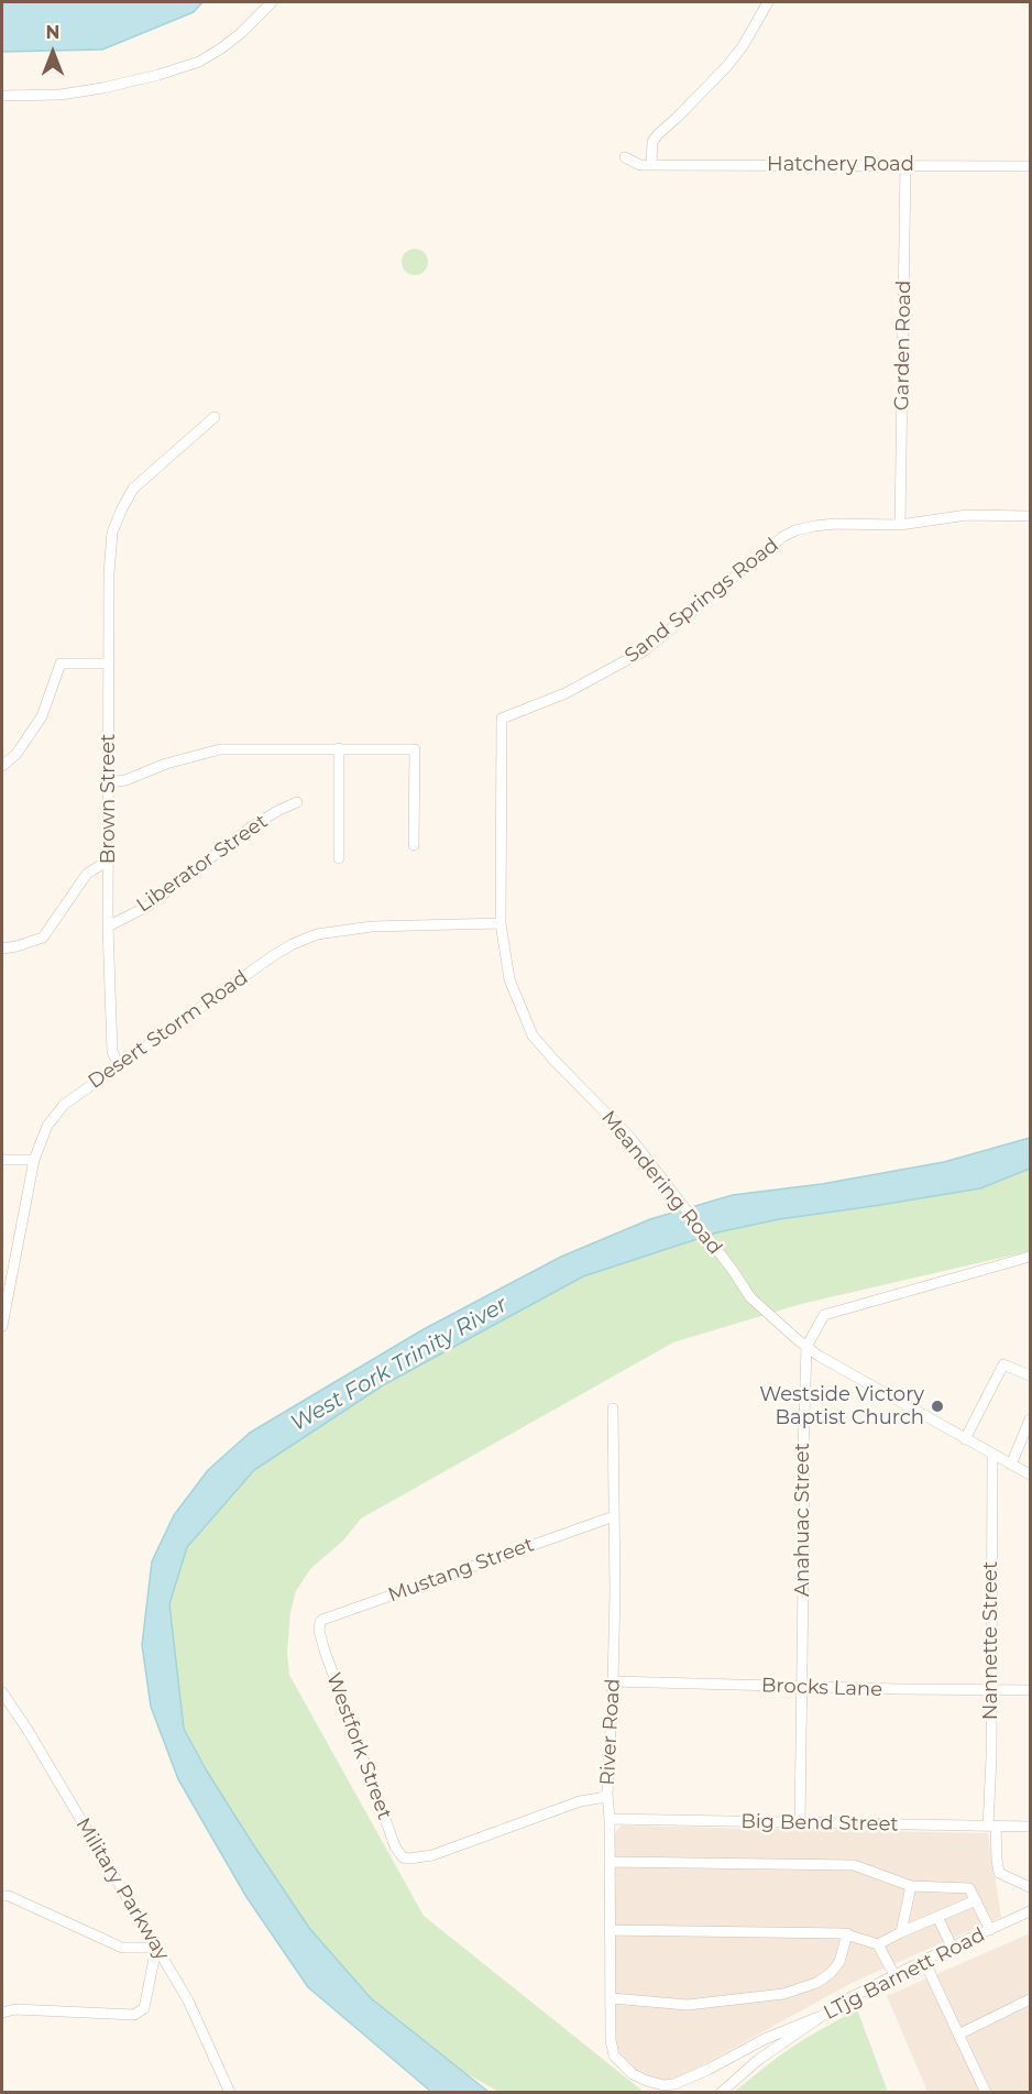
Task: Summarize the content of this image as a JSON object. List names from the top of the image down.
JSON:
{
  "streets": {
    "street": [
      "Hatchery Road",
      "Garden Road",
      "Sand Springs Road",
      "Brown Street",
      "Liberator Street",
      "Desert Storm Road",
      "Meandering Road",
      "Anahuac Street",
      "Mustang Street",
      "Nannette Street",
      "Brocks Lane",
      "River Road",
      "Westfork Street",
      "Big Bend Street",
      "Military Parkway",
      "LTjg Barnett Road"
    ]
  },
  "crossings": [
    ["Hatchery Road", "Garden Road"],
    ["Garden Road", "Sand Springs Road"],
    ["Sand Springs Road", "Meandering Road"],
    ["Brown Street", "Liberator Street"],
    ["Brown Street", "Desert Storm Road"],
    ["Desert Storm Road", "Meandering Road"],
    ["Meandering Road", "Anahuac Street"],
    ["Meandering Road", "Nannette Street"],
    ["Anahuac Street", "Brocks Lane"],
    ["Anahuac Street", "Big Bend Street"],
    ["Mustang Street", "River Road"],
    ["Mustang Street", "Westfork Street"],
    ["Nannette Street", "Brocks Lane"],
    ["Nannette Street", "Big Bend Street"],
    ["Brocks Lane", "River Road"],
    ["River Road", "Westfork Street"],
    ["River Road", "Big Bend Street"],
    ["River Road", "LTjg Barnett Road"]
  ],
  "water": ["West Fork Trinity River"],
  "places": ["Westside Victory Baptist Church"],
  "north": "top"
}
